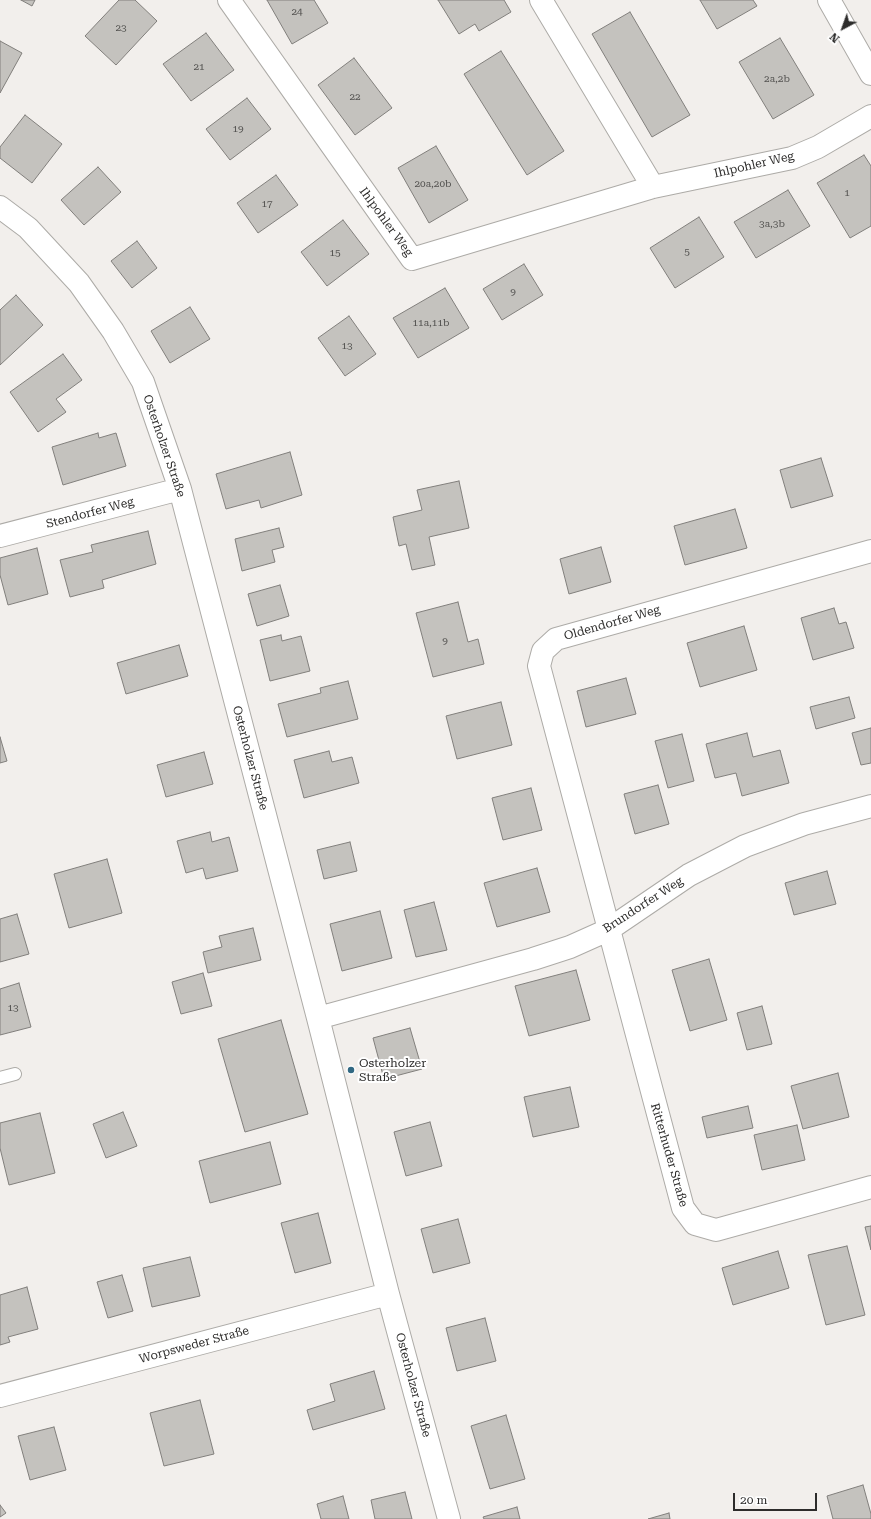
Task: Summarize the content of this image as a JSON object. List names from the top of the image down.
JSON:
{
  "streets": {
    "street": [
      "Ihlpohler Weg",
      "Osterholzer Straße",
      "Stendorfer Weg",
      "Oldendorfer Weg",
      "Brundorfer Weg",
      "Ritterhuder Straße",
      "Worpsweder Straße"
    ]
  },
  "crossings": [
    ["Osterholzer Straße", "Stendorfer Weg"],
    ["Osterholzer Straße", "Brundorfer Weg"],
    ["Osterholzer Straße", "Worpsweder Straße"],
    ["Oldendorfer Weg", "Brundorfer Weg"],
    ["Oldendorfer Weg", "Ritterhuder Straße"],
    ["Brundorfer Weg", "Ritterhuder Straße"]
  ],
  "places": ["Osterholzer Straße"],
  "house_numbers": [
    "24",
    "23",
    "21",
    "2a,2b",
    "22",
    "19",
    "20a,20b",
    "1",
    "17",
    "3a,3b",
    "5",
    "15",
    "9",
    "11a,11b",
    "13",
    "9",
    "13"
  ],
  "scale_bar": "20 m",
  "north": "bottom left"
}
